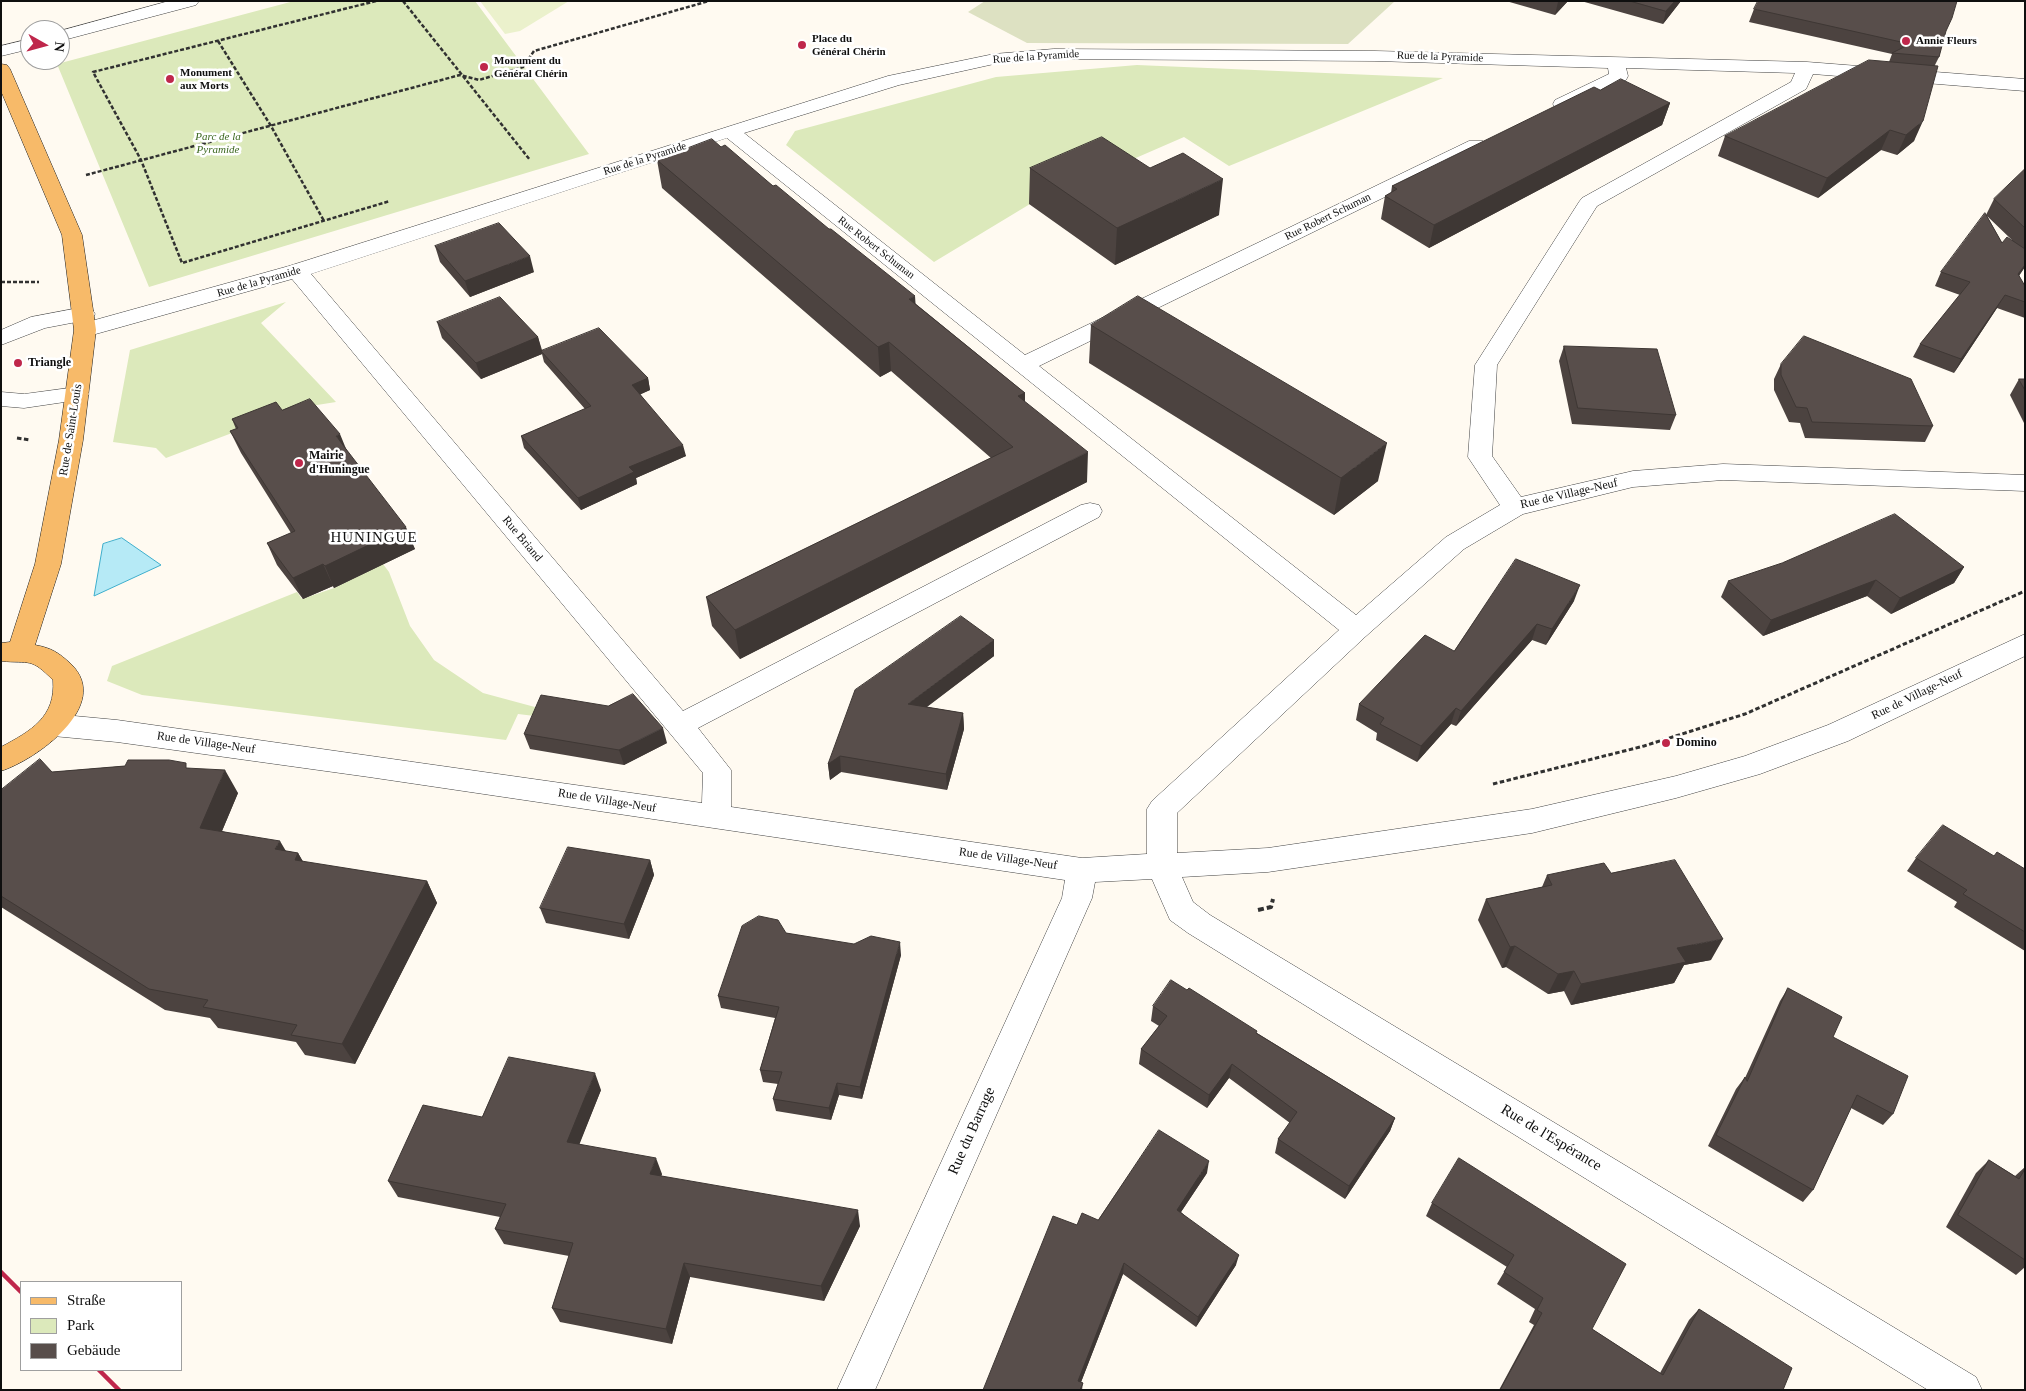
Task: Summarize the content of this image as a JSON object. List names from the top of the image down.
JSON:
{
  "streets": {
    "main road": ["Rue de Saint-Louis"],
    "street": [
      "Rue de la Pyramide",
      "Rue Robert Schuman",
      "Rue de Village-Neuf",
      "Rue Briand",
      "Rue du Barrage",
      "Rue de l'Espérance"
    ]
  },
  "crossings": [
    ["Rue de la Pyramide", "Rue Robert Schuman"],
    ["Rue de la Pyramide", "Rue de Saint-Louis"],
    ["Rue de la Pyramide", "Rue Briand"],
    ["Rue Robert Schuman", "Rue de Village-Neuf"],
    ["Rue de Village-Neuf", "Rue Briand"],
    ["Rue de Village-Neuf", "Rue du Barrage"],
    ["Rue de Village-Neuf", "Rue de l'Espérance"]
  ],
  "districts": ["HUNINGUE"],
  "parks": ["Parc de la Pyramide"],
  "places": [
    "Annie Fleurs",
    "Place du Général Chérin",
    "Monument du Général Chérin",
    "Monument aux Morts",
    "Triangle",
    "Mairie d'Huningue",
    "Domino"
  ],
  "legend": ["Straße", "Park", "Gebäude"],
  "north": "right"
}
